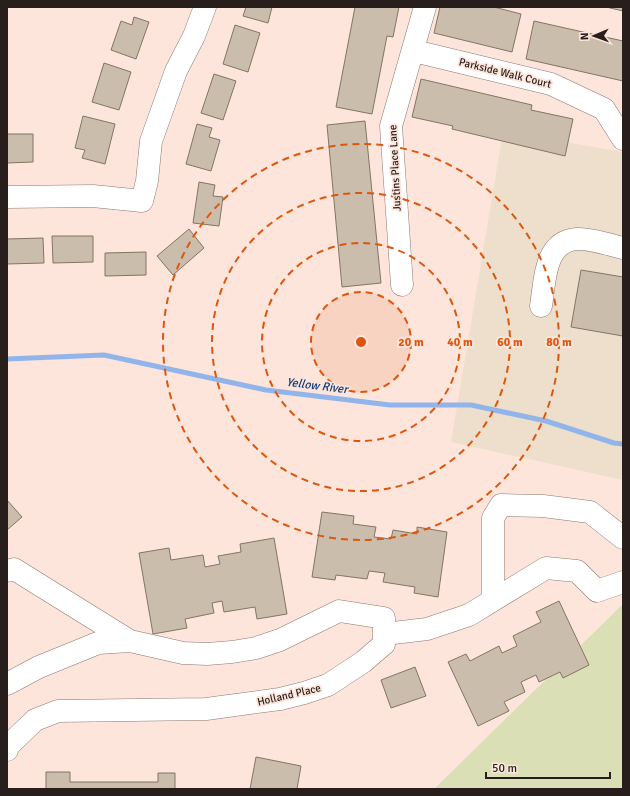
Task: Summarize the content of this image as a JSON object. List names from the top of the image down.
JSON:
{
  "streets": {
    "street": ["Parkside Walk Court", "Justins Place Lane", "Holland Place"]
  },
  "crossings": [
    ["Parkside Walk Court", "Justins Place Lane"]
  ],
  "water": ["Yellow River"],
  "scale_bar": "50 m",
  "north": "left",
  "rings": [
    "20 m",
    "40 m",
    "60 m",
    "80 m"
  ]
}
